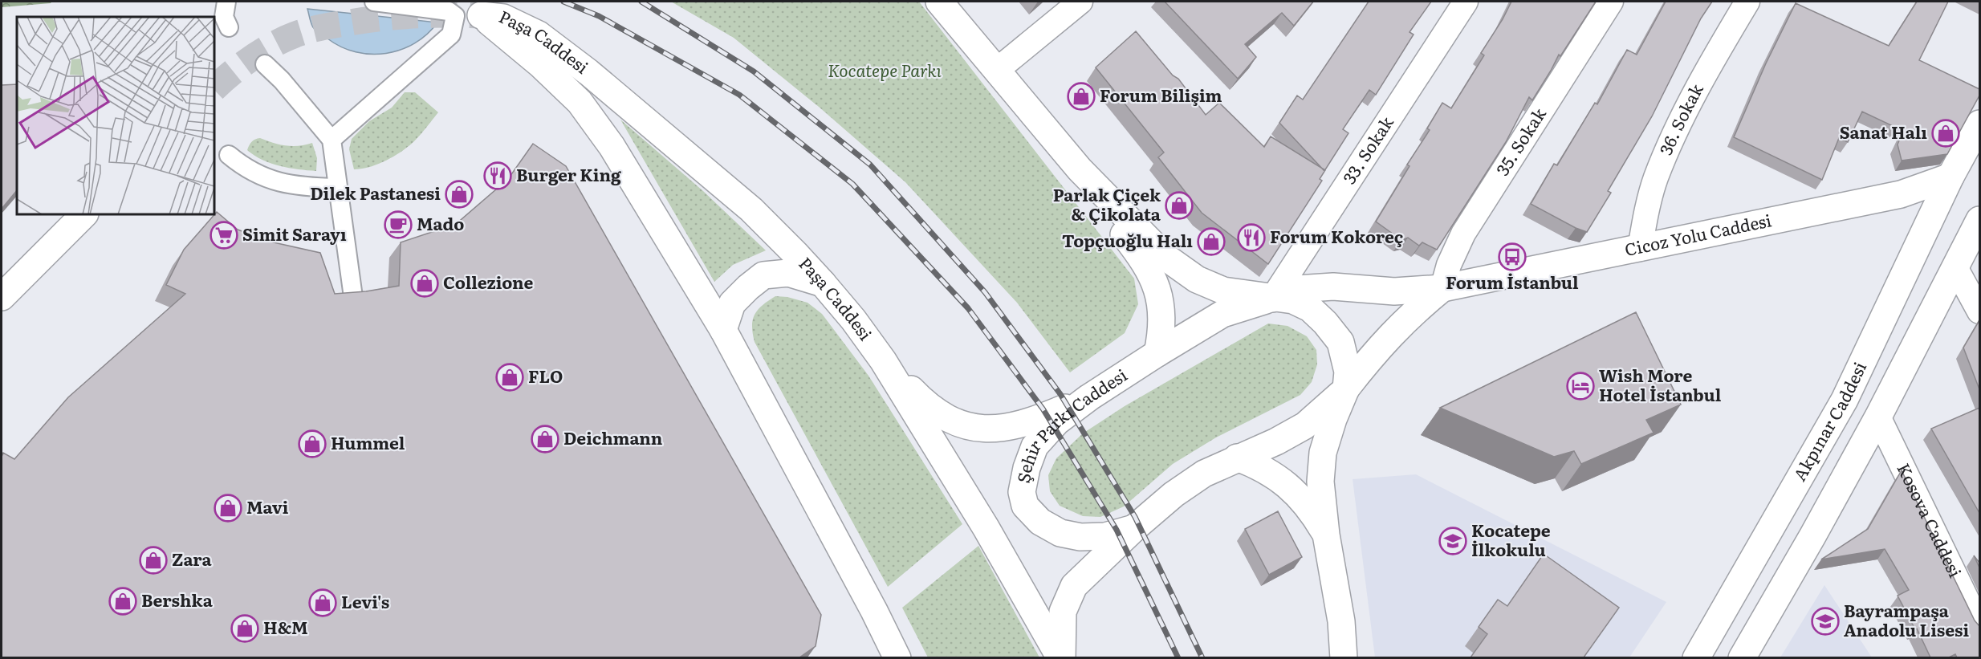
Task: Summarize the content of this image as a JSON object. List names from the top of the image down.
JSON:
{
  "streets": {
    "main road": [
      "Paşa Caddesi",
      "Cicoz Yolu Caddesi",
      "Akpınar Caddesi",
      "Şehir Parkı Caddesi"
    ],
    "street": [
      "36. Sokak",
      "35. Sokak",
      "33. Sokak",
      "Kosova Caddesi"
    ]
  },
  "crossings": [
    ["36. Sokak", "Cicoz Yolu Caddesi"],
    ["35. Sokak", "Cicoz Yolu Caddesi"],
    ["33. Sokak", "Cicoz Yolu Caddesi"],
    ["33. Sokak", "Şehir Parkı Caddesi"],
    ["Cicoz Yolu Caddesi", "Akpınar Caddesi"],
    ["Cicoz Yolu Caddesi", "Şehir Parkı Caddesi"]
  ],
  "parks": ["Kocatepe Parkı"],
  "places": {
    "shop": [
      "Forum Bilişim",
      "Sanat Halı",
      "Dilek Pastanesi",
      "Parlak Çiçek & Çikolata",
      "Topçuoğlu Halı",
      "Collezione",
      "FLO",
      "Deichmann",
      "Hummel",
      "Mavi",
      "Zara",
      "Bershka",
      "Levi's",
      "H&M"
    ],
    "restaurant": ["Burger King", "Forum Kokoreç"],
    "cafe": ["Mado"],
    "supermarket": ["Simit Sarayı"],
    "bus stop": ["Forum İstanbul"],
    "hotel": ["Wish More Hotel İstanbul"],
    "school or university": ["Kocatepe İlkokulu", "Bayrampaşa Anadolu Lisesi"]
  }
}
